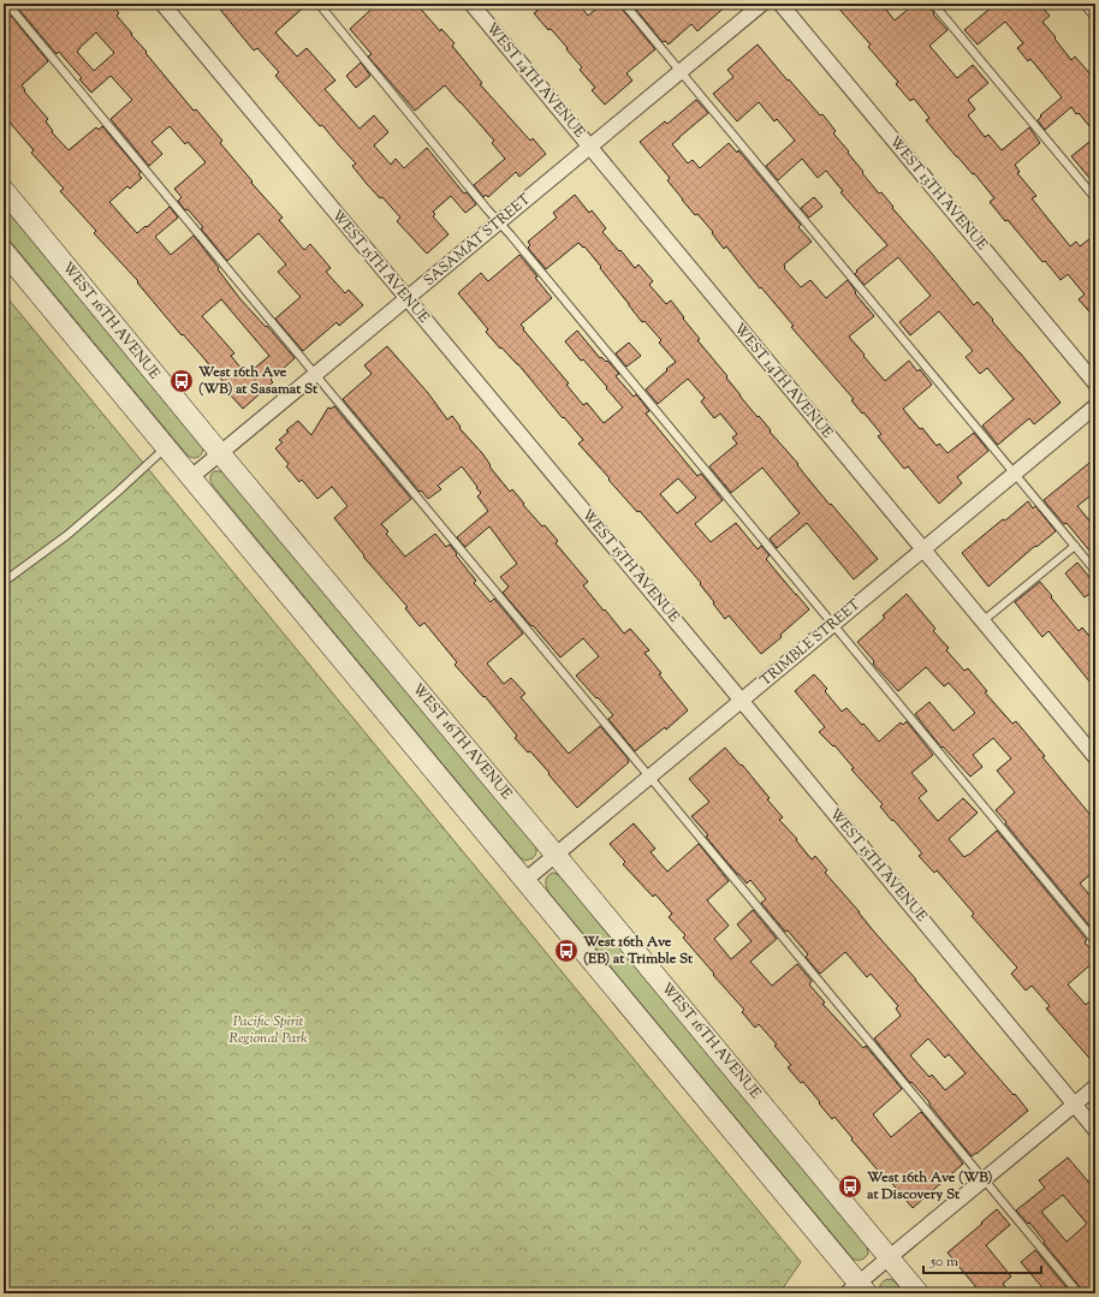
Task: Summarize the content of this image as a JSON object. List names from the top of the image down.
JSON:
{
  "streets": {
    "main road": ["WEST 16TH AVENUE"],
    "street": [
      "WEST 14TH AVENUE",
      "WEST 13TH AVENUE",
      "SASAMAT STREET",
      "WEST 15TH AVENUE",
      "TRIMBLE STREET"
    ]
  },
  "crossings": [
    ["WEST 14TH AVENUE", "SASAMAT STREET"],
    ["WEST 14TH AVENUE", "TRIMBLE STREET"],
    ["SASAMAT STREET", "WEST 15TH AVENUE"],
    ["SASAMAT STREET", "WEST 16TH AVENUE"],
    ["WEST 15TH AVENUE", "TRIMBLE STREET"],
    ["WEST 16TH AVENUE", "TRIMBLE STREET"]
  ],
  "parks": ["Pacific Spirit Regional Park"],
  "places": {
    "bus stop": ["West 16th Ave (WB) at Sasamat St", "West 16th Ave (EB) at Trimble St", "West 16th Ave (WB) at Discovery St"]
  },
  "scale_bar": "50 m"
}
